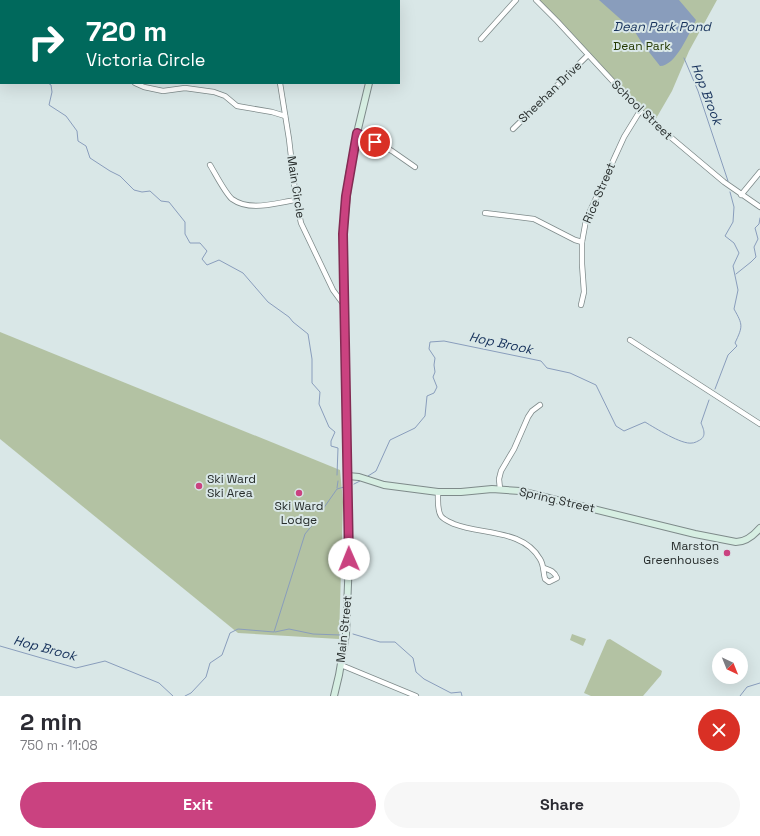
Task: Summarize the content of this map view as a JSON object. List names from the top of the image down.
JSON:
{
  "streets": {
    "main road": ["Spring Street", "Main Street"],
    "street": [
      "Sheehan Drive",
      "School Street",
      "Main Circle",
      "Rice Street"
    ]
  },
  "crossings": [
    ["Sheehan Drive", "School Street"],
    ["School Street", "Rice Street"],
    ["Main Circle", "Main Street"],
    ["Spring Street", "Main Street"]
  ],
  "water": ["Dean Park Pond", "Hop Brook"],
  "parks": ["Dean Park"],
  "places": ["Ski Ward Ski Area", "Ski Ward Lodge", "Marston Greenhouses"],
  "north": "bottom right",
  "page": {
    "turn": ["720 m", "Victoria Circle"],
    "heading": ["2 min", "750 m · 11:08"],
    "buttons": ["Exit", "Share"]
  }
}
